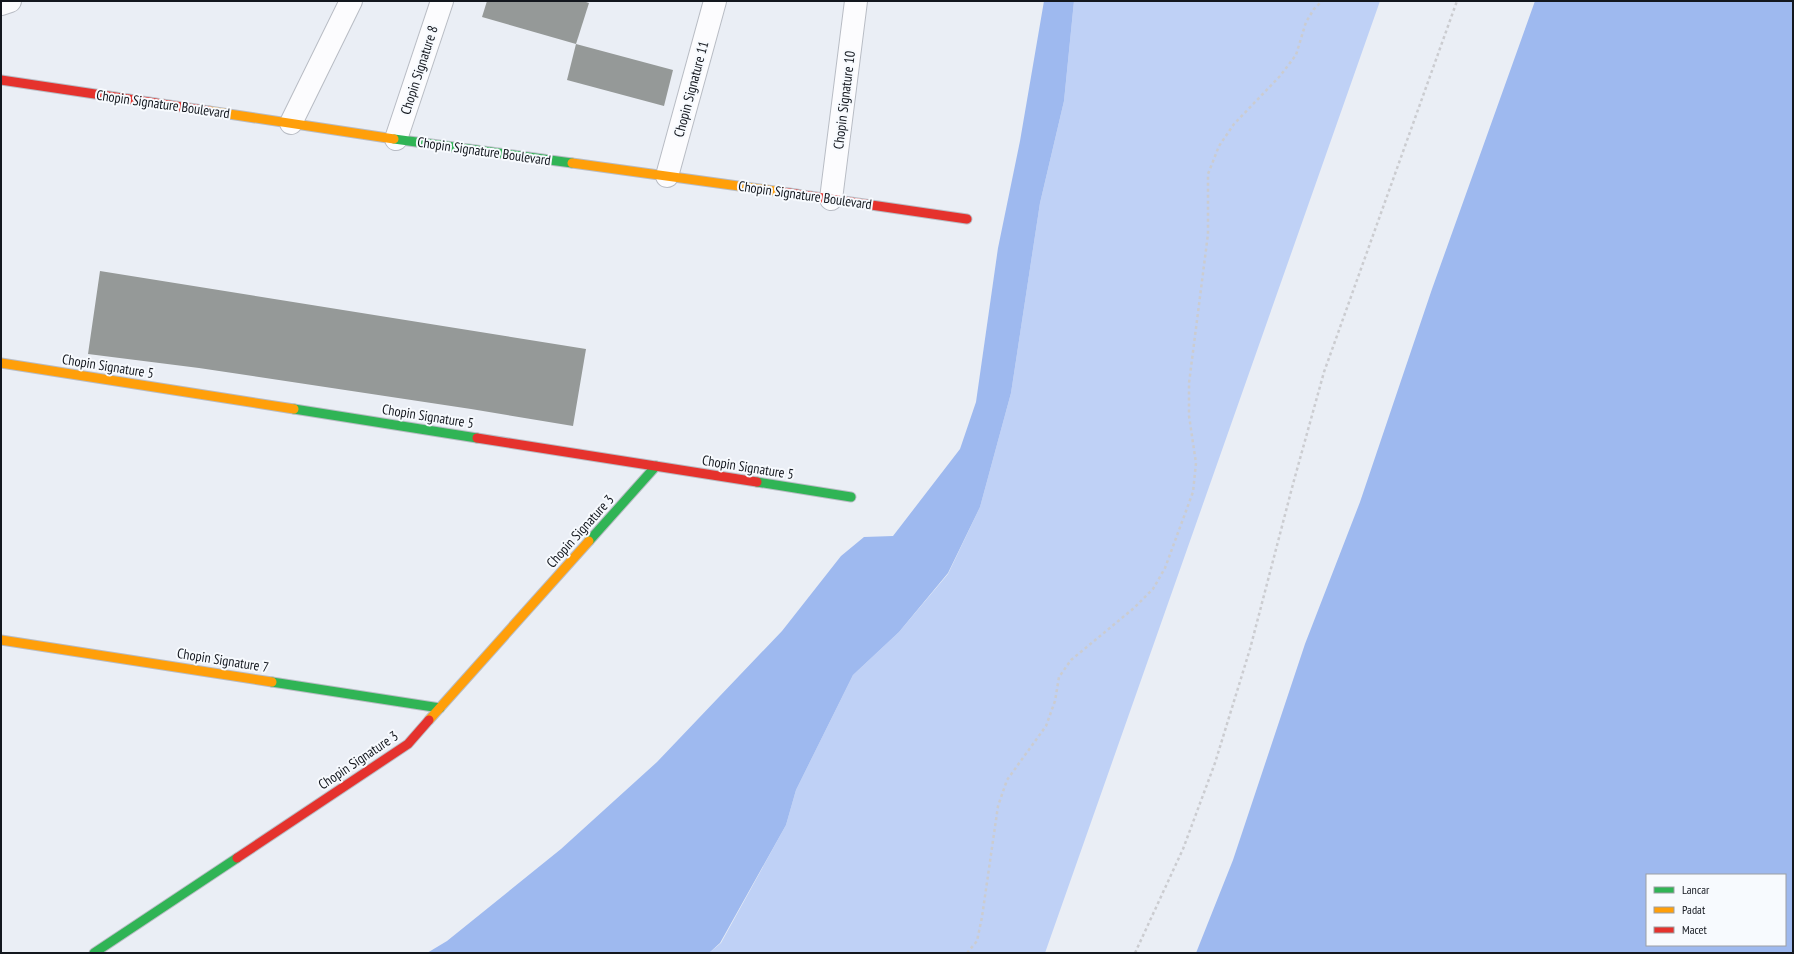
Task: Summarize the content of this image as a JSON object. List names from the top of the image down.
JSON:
{
  "streets": {
    "street": [
      "Chopin Signature 8",
      "Chopin Signature 11",
      "Chopin Signature 10",
      "Chopin Signature Boulevard",
      "Chopin Signature 5",
      "Chopin Signature 3",
      "Chopin Signature 7"
    ]
  },
  "crossings": [
    ["Chopin Signature 8", "Chopin Signature Boulevard"],
    ["Chopin Signature 11", "Chopin Signature Boulevard"],
    ["Chopin Signature 10", "Chopin Signature Boulevard"],
    ["Chopin Signature 5", "Chopin Signature 3"],
    ["Chopin Signature 3", "Chopin Signature 7"]
  ],
  "legend": ["Lancar", "Padat", "Macet"]
}
